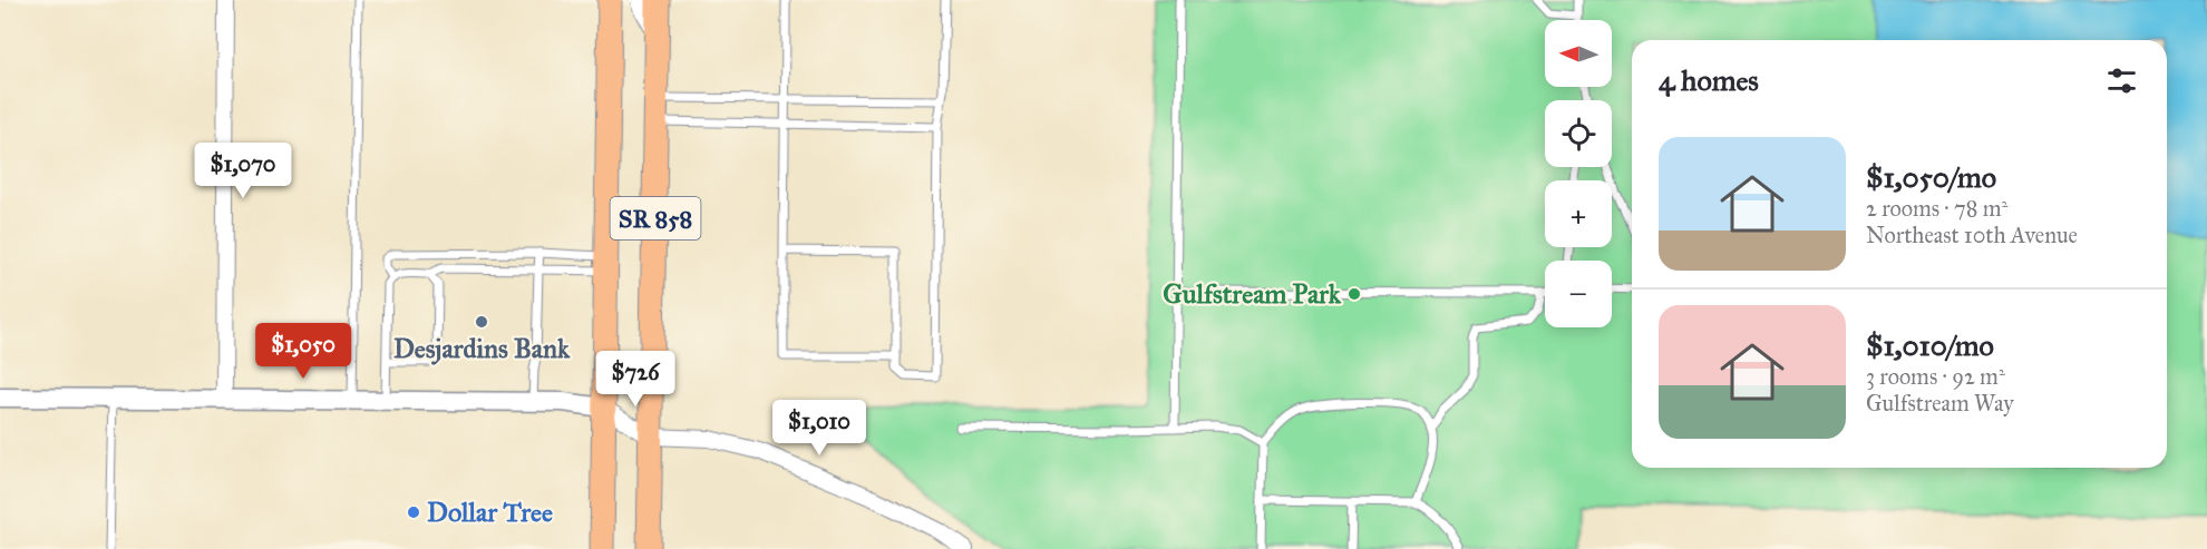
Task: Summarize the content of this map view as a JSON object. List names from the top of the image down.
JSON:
{
  "streets": {
    "main road": ["SR 858"]
  },
  "places": ["Gulfstream Park", "Desjardins Bank", "Dollar Tree"],
  "north": "left",
  "page": {
    "map_buttons": ["+", "−"],
    "heading": "4 homes",
    "list": [
      {
        "name": "$1,050/mo",
        "note": "2 rooms · 78 m² · Northeast 10th Avenue"
      },
      {
        "name": "$1,010/mo",
        "note": "3 rooms · 92 m² · Gulfstream Way"
      }
    ],
    "price": [
      "$1,070",
      "$1,050",
      "$726",
      "$1,010"
    ]
  }
}
